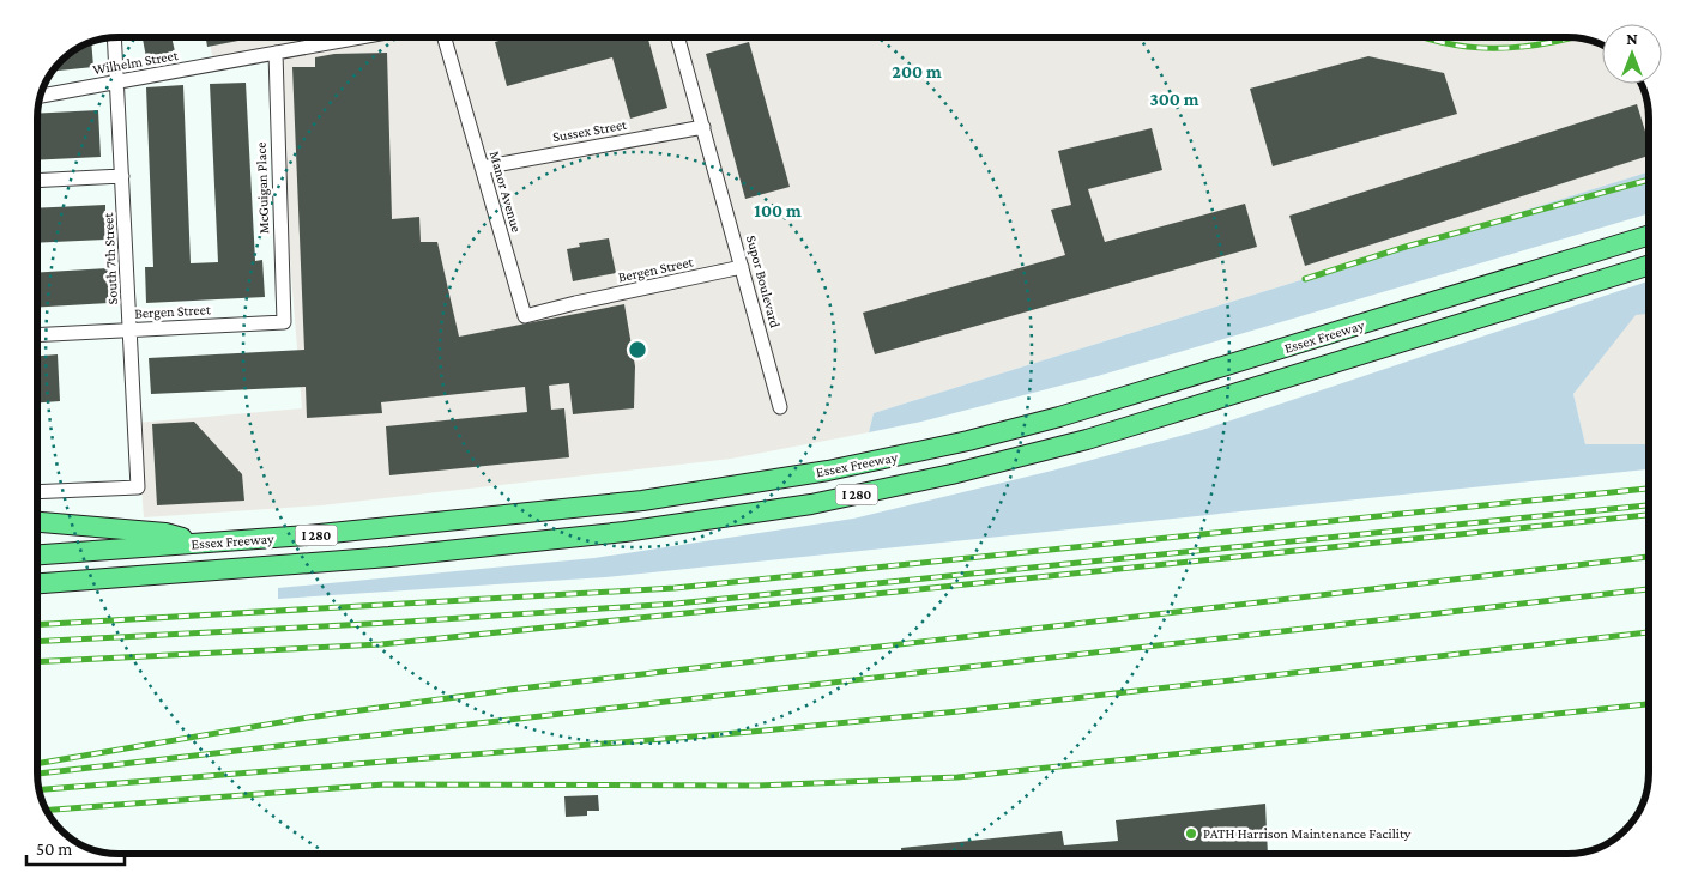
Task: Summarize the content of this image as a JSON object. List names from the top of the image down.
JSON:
{
  "streets": {
    "highway": ["Essex Freeway", "I 280"],
    "street": [
      "Wilhelm Street",
      "Sussex Street",
      "McGuigan Place",
      "Manor Avenue",
      "South 7th Street",
      "Bergen Street",
      "Supor Boulevard"
    ]
  },
  "crossings": [
    ["Wilhelm Street", "McGuigan Place"],
    ["Wilhelm Street", "South 7th Street"],
    ["Sussex Street", "Manor Avenue"],
    ["Sussex Street", "Supor Boulevard"],
    ["McGuigan Place", "Bergen Street"],
    ["Manor Avenue", "Bergen Street"],
    ["South 7th Street", "Bergen Street"],
    ["Bergen Street", "Supor Boulevard"]
  ],
  "places": ["PATH Harrison Maintenance Facility"],
  "scale_bar": "50 m",
  "north": "top",
  "rings": ["200 m", "300 m", "100 m"]
}
